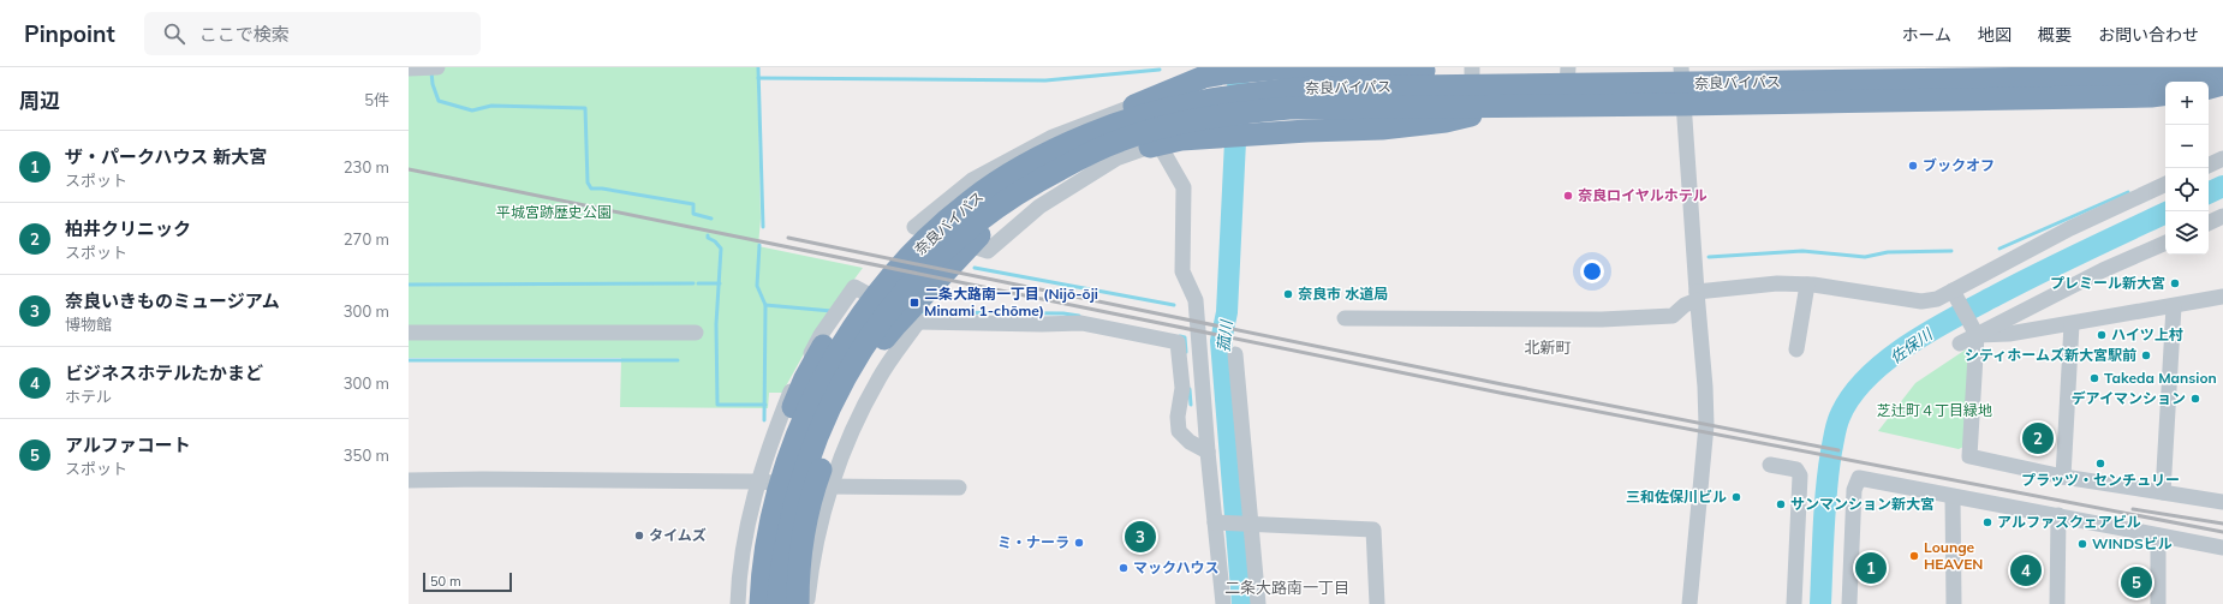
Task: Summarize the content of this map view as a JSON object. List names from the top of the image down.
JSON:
{
  "streets": {
    "highway": ["奈良バイパス"]
  },
  "districts": ["北新町", "二条大路南一丁目"],
  "water": ["菰川", "佐保川"],
  "parks": ["平城宮跡歴史公園", "芝辻町４丁目緑地"],
  "places": {
    "other": [
      "ブックオフ",
      "奈良ロイヤルホテル",
      "プレミール新大宮",
      "奈良市 水道局",
      "ハイツ上村",
      "シティホームズ新大宮駅前",
      "Takeda Mansion",
      "デアイマンション",
      "プラッツ・センチュリー",
      "三和佐保川ビル",
      "サンマンション新大宮",
      "アルファスクェアビル",
      "タイムズ",
      "ミ・ナーラ",
      "WINDSビル",
      "Lounge HEAVEN",
      "マックハウス"
    ],
    "transit": ["二条大路南一丁目 (Nijō-ōji Minami 1-chōme)"]
  },
  "scale_bar": "50 m",
  "page": {
    "header": "Pinpoint",
    "search": "ここで検索",
    "nav": [
      "ホーム",
      "地図",
      "概要",
      "お問い合わせ"
    ],
    "heading": ["周辺", "5件"],
    "map_buttons": ["+", "−"],
    "list": [
      {
        "mark": "1",
        "name": "ザ・パークハウス 新大宮",
        "note": "スポット",
        "value": "230 m"
      },
      {
        "mark": "2",
        "name": "柏井クリニック",
        "note": "スポット",
        "value": "270 m"
      },
      {
        "mark": "3",
        "name": "奈良いきものミュージアム",
        "note": "博物館",
        "value": "300 m"
      },
      {
        "mark": "4",
        "name": "ビジネスホテルたかまど",
        "note": "ホテル",
        "value": "300 m"
      },
      {
        "mark": "5",
        "name": "アルファコート",
        "note": "スポット",
        "value": "350 m"
      }
    ],
    "pins": [
      "2",
      "3",
      "1",
      "4",
      "5"
    ],
    "scale": "50 m"
  }
}
